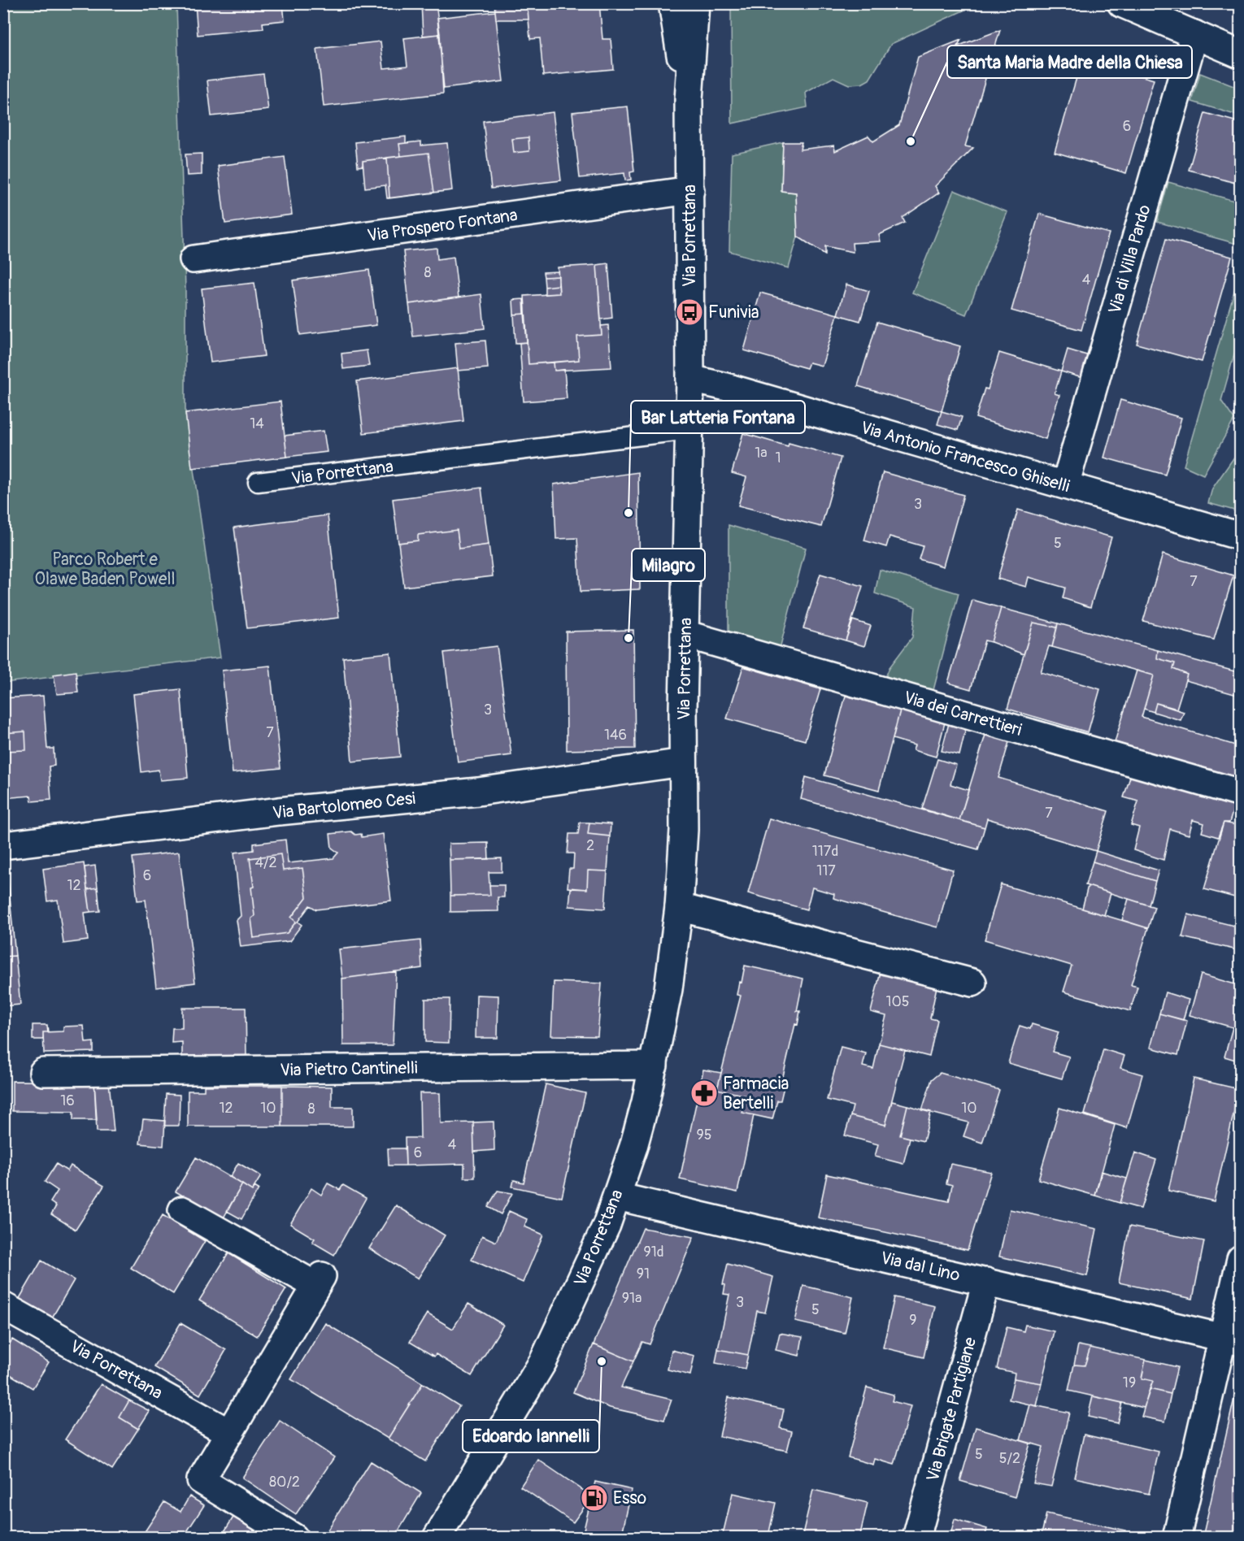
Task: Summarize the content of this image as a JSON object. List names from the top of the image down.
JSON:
{
  "streets": {
    "street": [
      "Via Prospero Fontana",
      "Via Porrettana",
      "Via di Villa Pardo",
      "Via Antonio Francesco Ghiselli",
      "Via dei Carrettieri",
      "Via Bartolomeo Cesi",
      "Via Pietro Cantinelli",
      "Via dal Lino",
      "Via Brigate Partigiane"
    ]
  },
  "crossings": [
    ["Via Prospero Fontana", "Via Porrettana"],
    ["Via Porrettana", "Via Antonio Francesco Ghiselli"],
    ["Via Porrettana", "Via dei Carrettieri"],
    ["Via Porrettana", "Via Bartolomeo Cesi"],
    ["Via Porrettana", "Via Pietro Cantinelli"],
    ["Via Porrettana", "Via dal Lino"],
    ["Via di Villa Pardo", "Via Antonio Francesco Ghiselli"],
    ["Via dal Lino", "Via Brigate Partigiane"]
  ],
  "parks": ["Parco Robert e Olawe Baden Powell"],
  "places": {
    "other": [
      "Santa Maria Madre della Chiesa",
      "Bar Latteria Fontana",
      "Milagro",
      "Edoardo Iannelli"
    ],
    "bus stop": ["Funivia"],
    "pharmacy": ["Farmacia Bertelli"],
    "fuel station": ["Esso"]
  },
  "house_numbers": [
    "6",
    "8",
    "4",
    "14",
    "1a",
    "1",
    "3",
    "5",
    "7",
    "3",
    "7",
    "146",
    "7",
    "2",
    "117d",
    "4/2",
    "117",
    "6",
    "12",
    "105",
    "16",
    "12",
    "10",
    "10",
    "8",
    "95",
    "4",
    "6",
    "91d",
    "91",
    "91a",
    "3",
    "5",
    "9",
    "19",
    "5",
    "5/2",
    "80/2"
  ]
}
